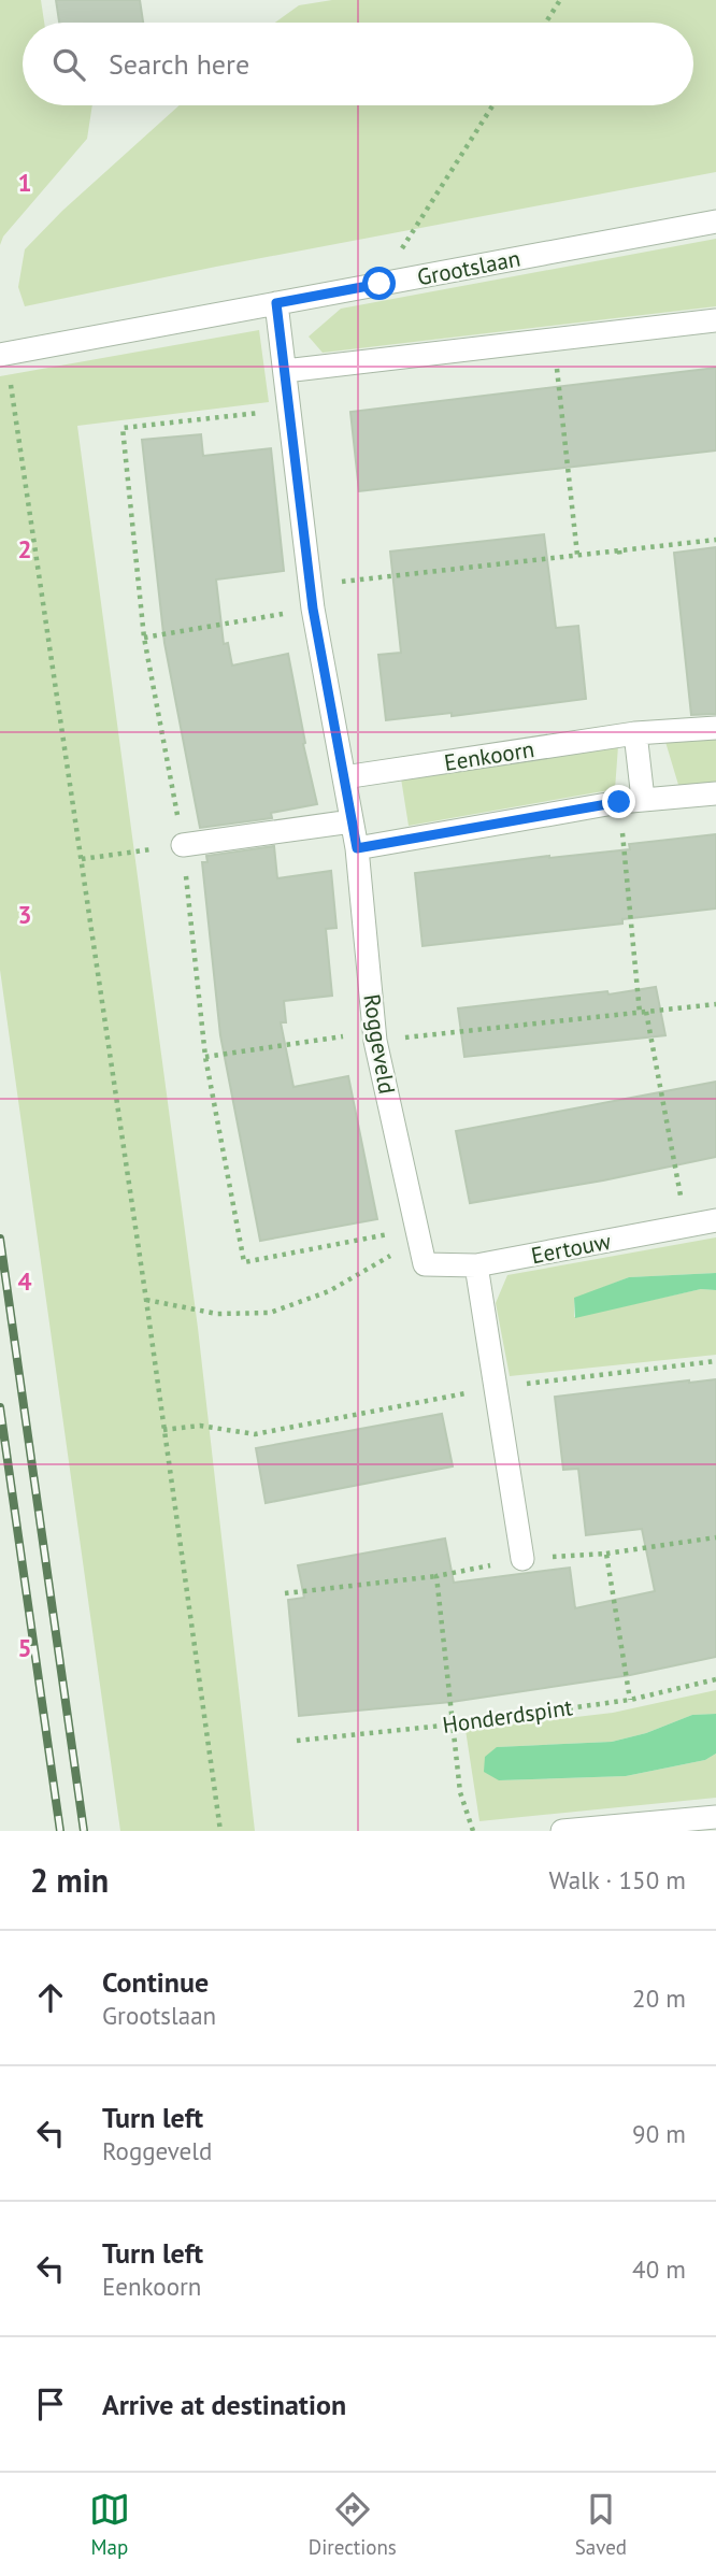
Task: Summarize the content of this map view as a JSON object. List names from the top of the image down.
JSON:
{
  "streets": {
    "street": [
      "Grootslaan",
      "Eenkoorn",
      "Roggeveld",
      "Eertouw"
    ],
    "path": ["Honderdspint"]
  },
  "crossings": [
    ["Grootslaan", "Roggeveld"],
    ["Eenkoorn", "Roggeveld"],
    ["Roggeveld", "Eertouw"]
  ],
  "page": {
    "search": "Search here",
    "heading": ["2 min", "Walk · 150 m"],
    "list": [
      ["Continue", "Grootslaan", "20 m"],
      ["Turn left", "Roggeveld", "90 m"],
      ["Turn left", "Eenkoorn", "40 m"],
      "Arrive at destination"
    ],
    "nav": ["Map", "Directions", "Saved"]
  },
  "grid": {
    "rows": [
      "1",
      "2",
      "3",
      "4",
      "5"
    ]
  }
}
